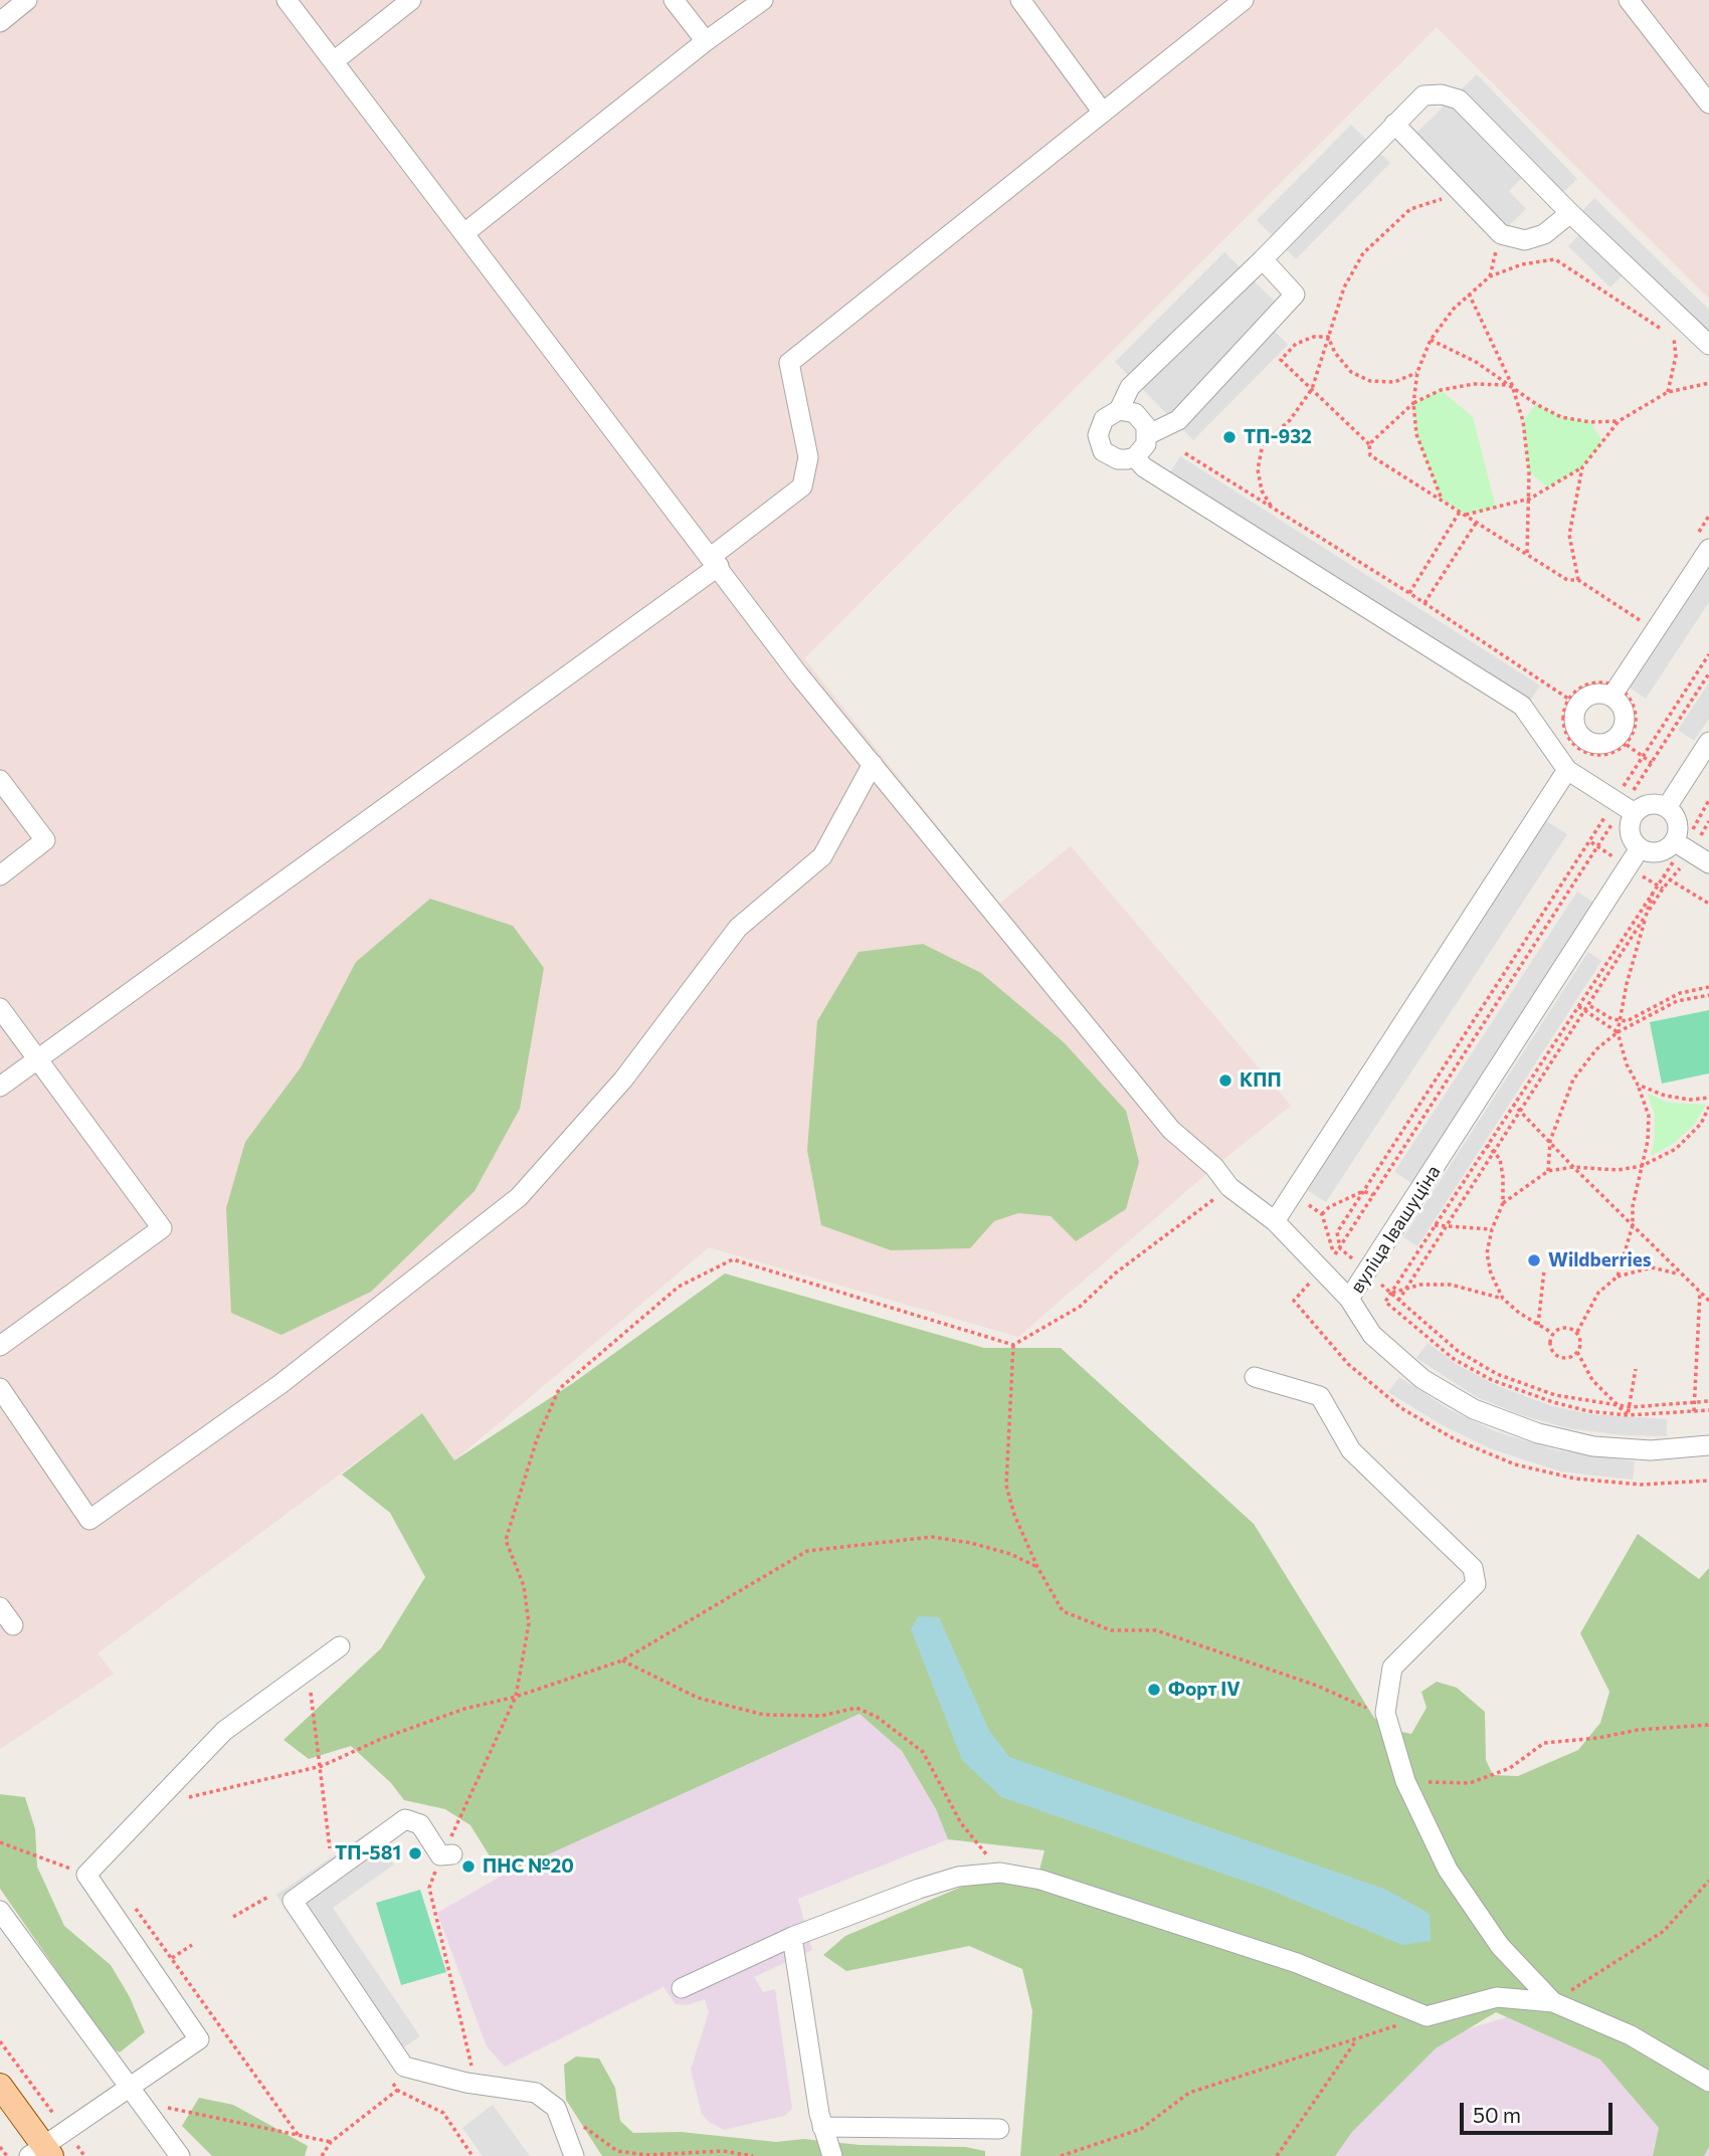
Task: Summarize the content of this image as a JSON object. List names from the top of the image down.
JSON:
{
  "streets": {
    "street": ["вуліца Івашуціна"]
  },
  "places": [
    "ТП-932",
    "КПП",
    "Wildberries",
    "Форт IV",
    "ТП-581",
    "ПНС №20"
  ],
  "scale_bar": "50 m"
}
